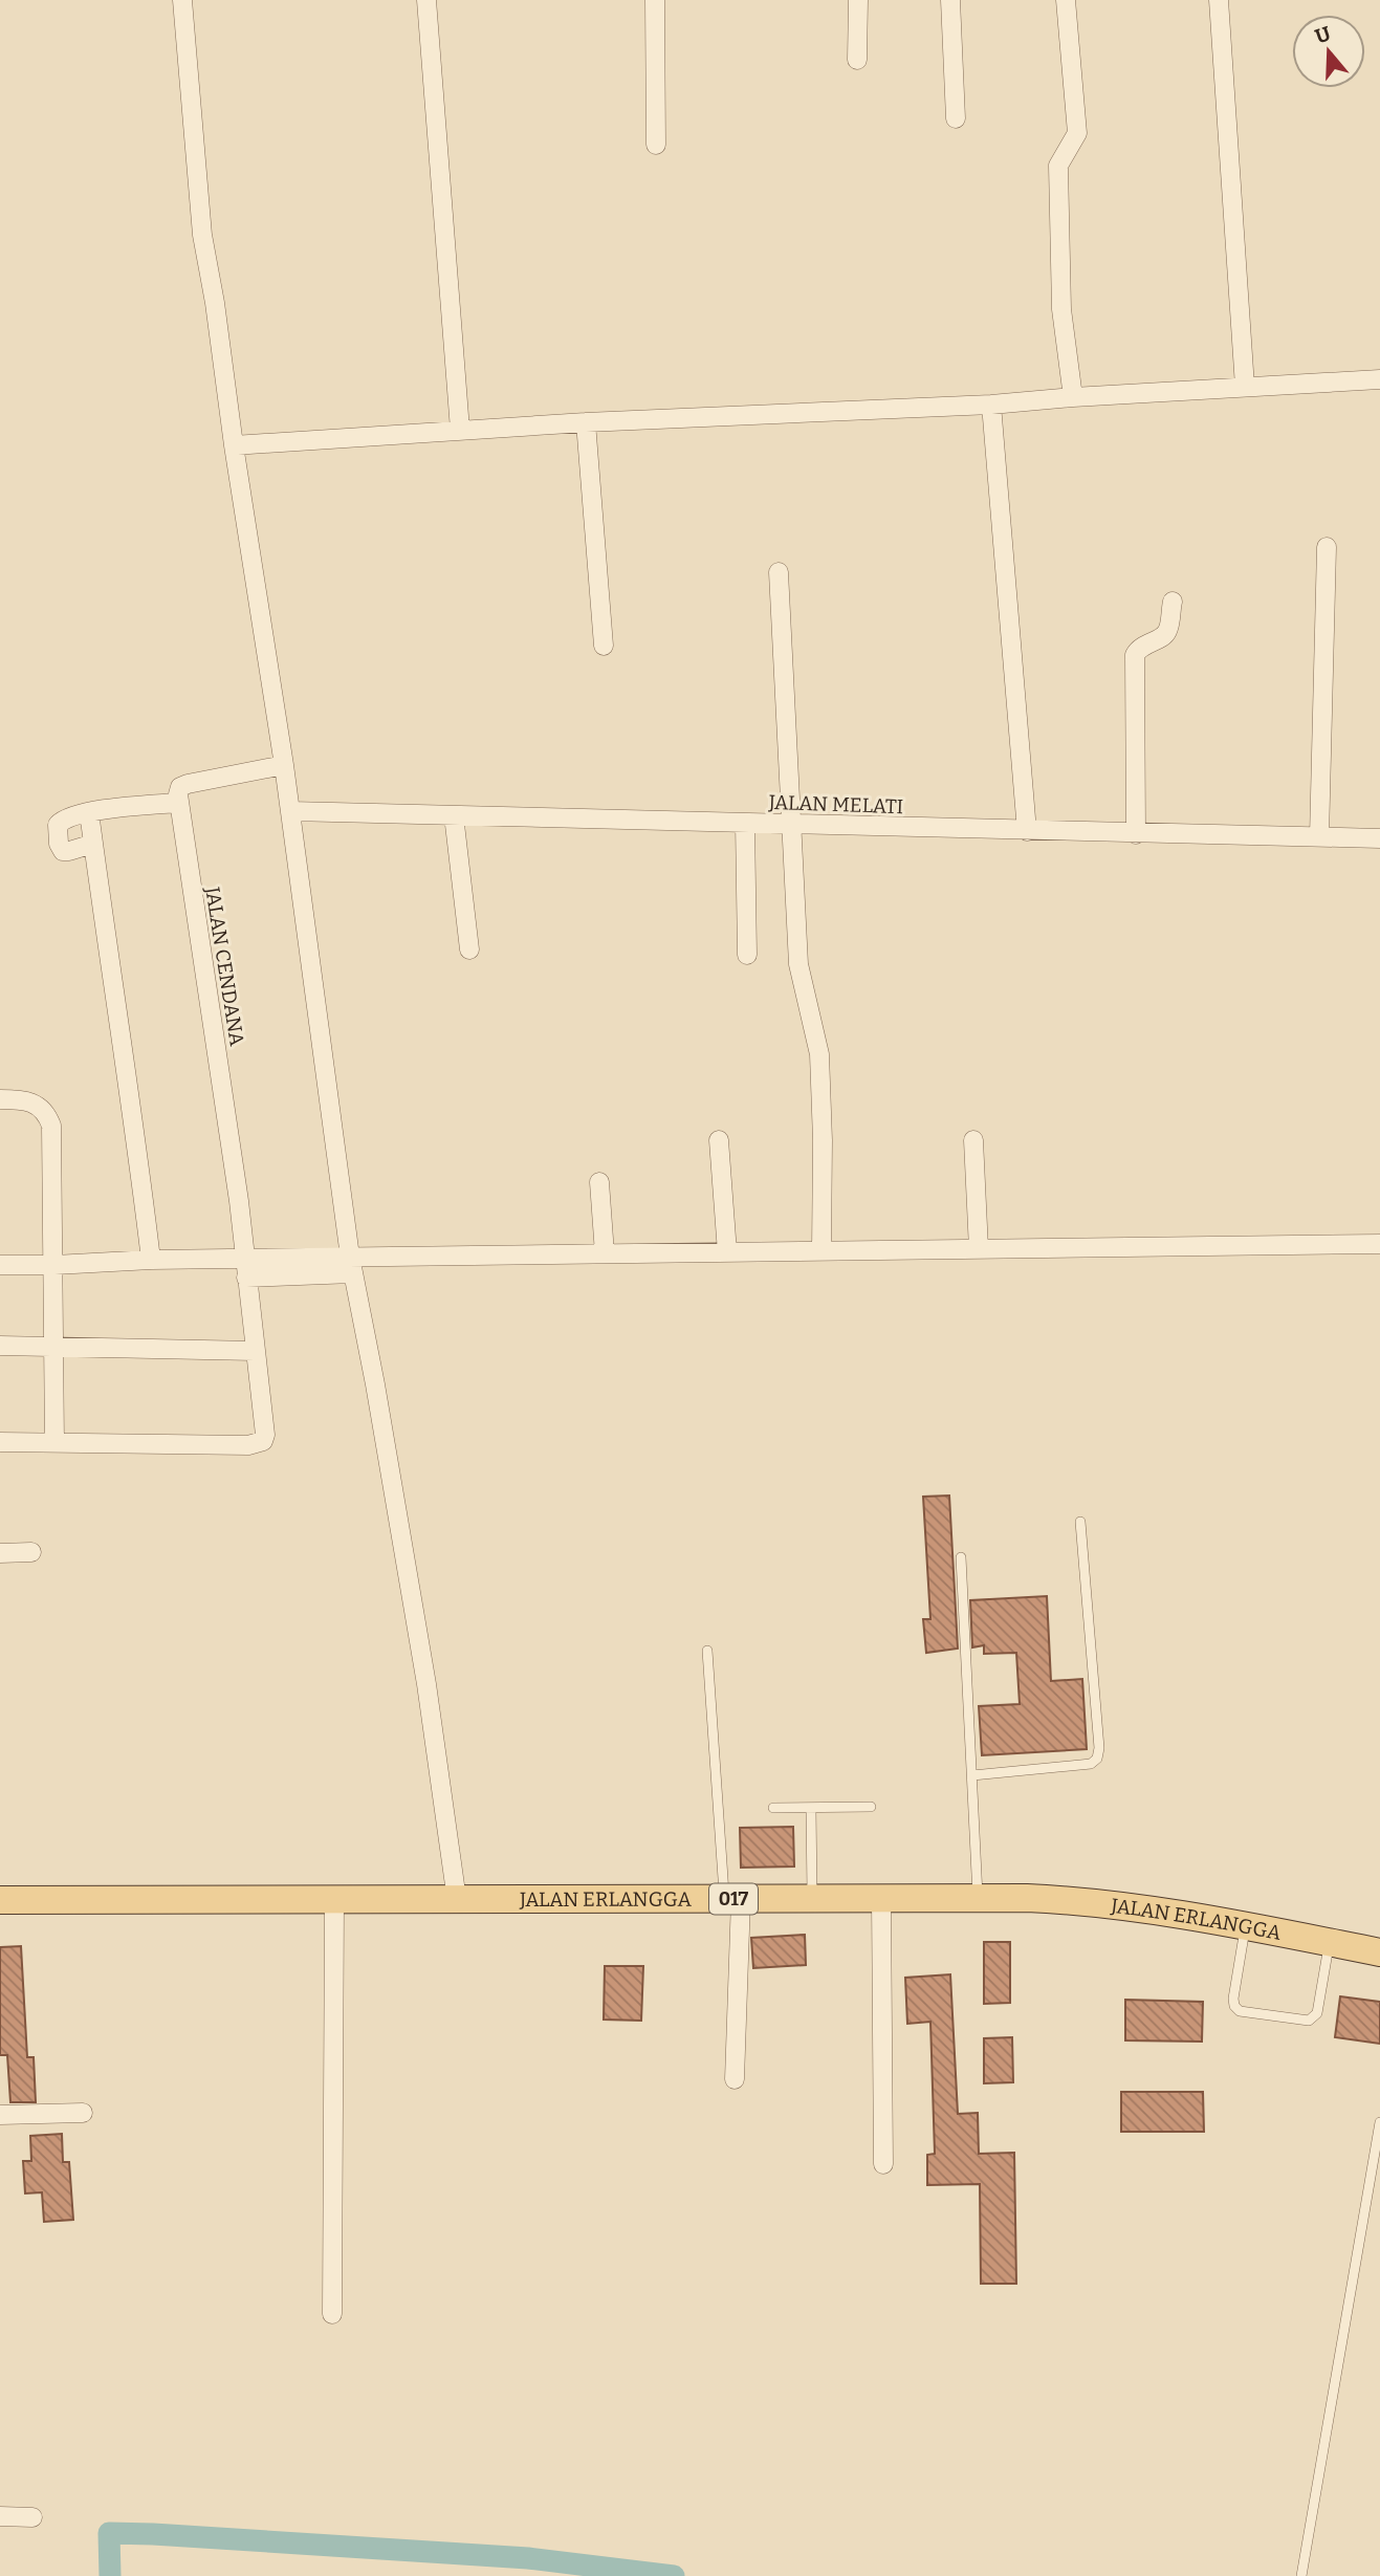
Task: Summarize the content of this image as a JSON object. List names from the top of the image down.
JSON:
{
  "streets": {
    "main road": ["017", "JALAN ERLANGGA"],
    "street": ["JALAN MELATI", "JALAN CENDANA"]
  },
  "north": "top"
}
